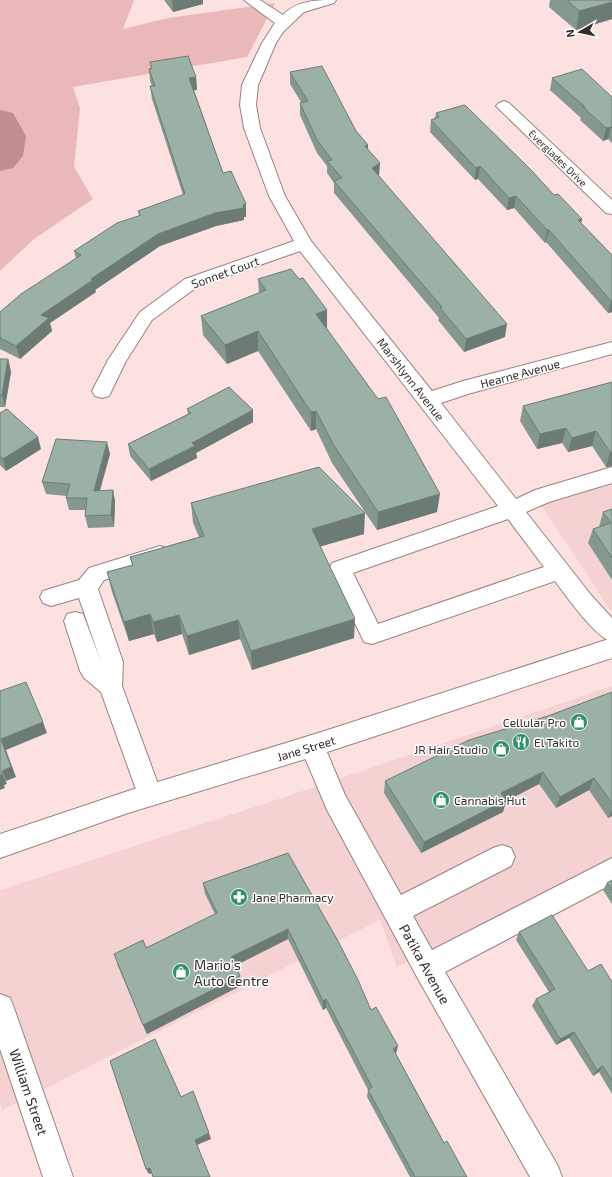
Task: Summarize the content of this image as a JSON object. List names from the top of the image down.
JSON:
{
  "streets": {
    "street": [
      "Everglades Drive",
      "Sonnet Court",
      "Hearne Avenue",
      "Marshlynn Avenue",
      "Jane Street",
      "Patika Avenue",
      "William Street"
    ]
  },
  "crossings": [
    ["Sonnet Court", "Marshlynn Avenue"],
    ["Hearne Avenue", "Marshlynn Avenue"],
    ["Jane Street", "Patika Avenue"]
  ],
  "places": {
    "shop": [
      "Cellular Pro",
      "JR Hair Studio",
      "Cannabis Hut",
      "Mario's Auto Centre"
    ],
    "restaurant": ["El Takito"],
    "pharmacy": ["Jane Pharmacy"]
  },
  "north": "left"
}
